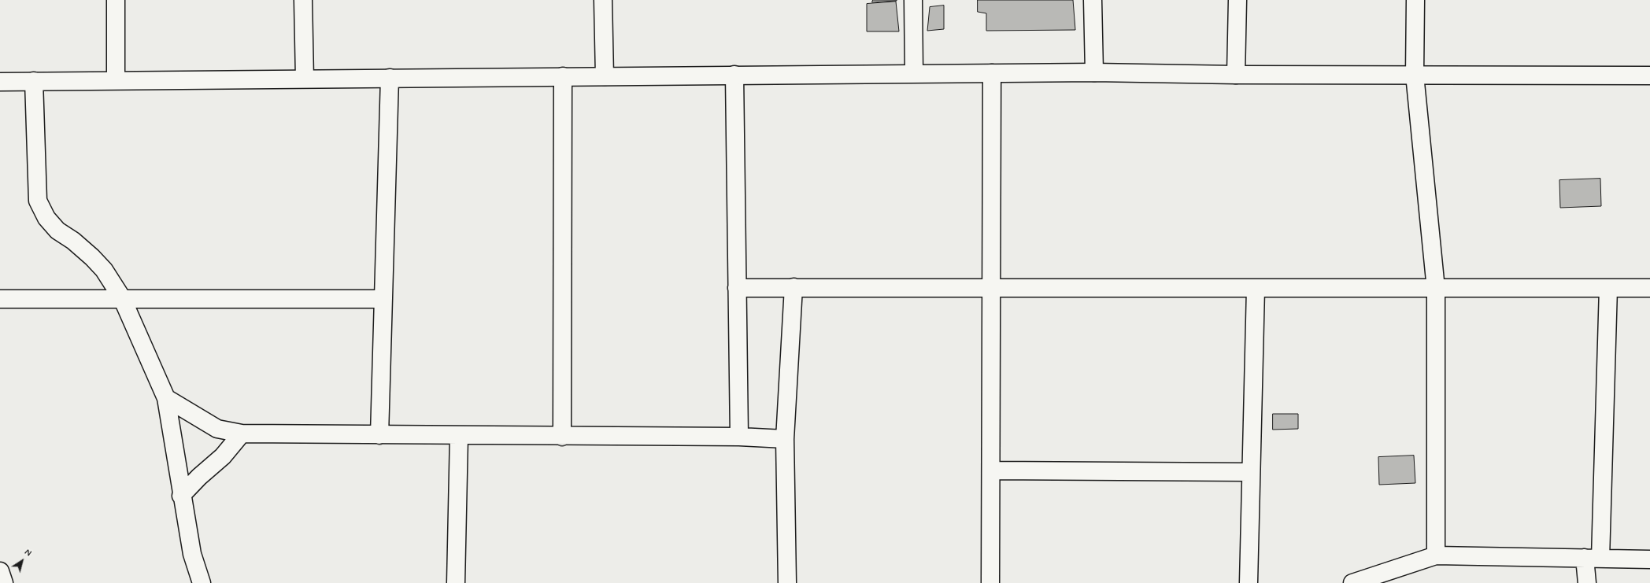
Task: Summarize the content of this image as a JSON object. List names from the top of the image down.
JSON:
{
  "north": "top right"
}
